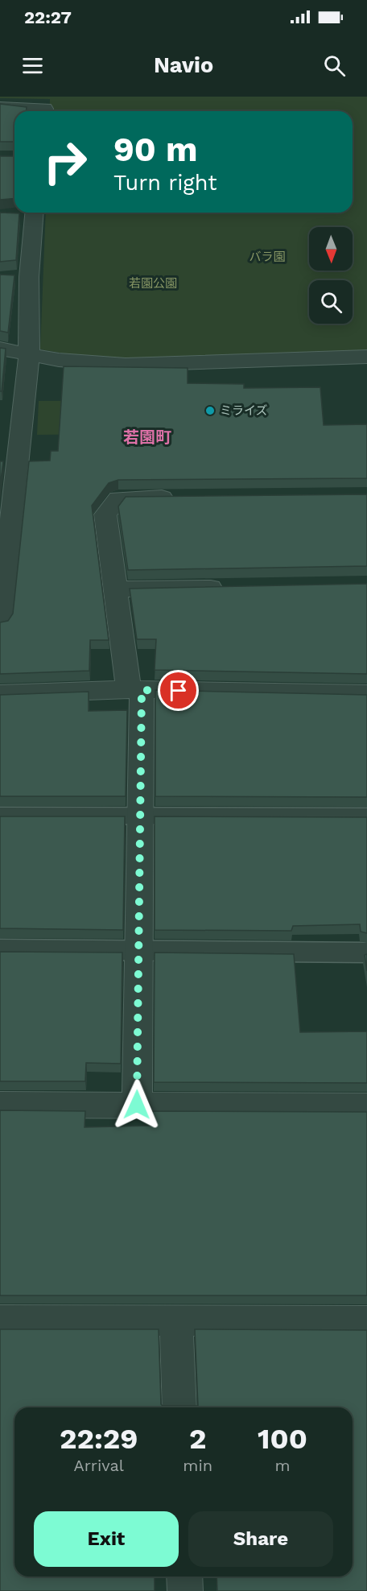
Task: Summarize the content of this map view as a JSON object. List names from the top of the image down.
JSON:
{
  "districts": ["若園町"],
  "parks": ["バラ園", "若園公園"],
  "places": ["ミライズ"],
  "north": "bottom",
  "page": {
    "status": "22:27",
    "header": "Navio",
    "turn": ["90 m", "Turn right"],
    "eta": [
      "22:29",
      "Arrival",
      "2",
      "min",
      "100",
      "m"
    ],
    "buttons": ["Exit", "Share"]
  }
}
